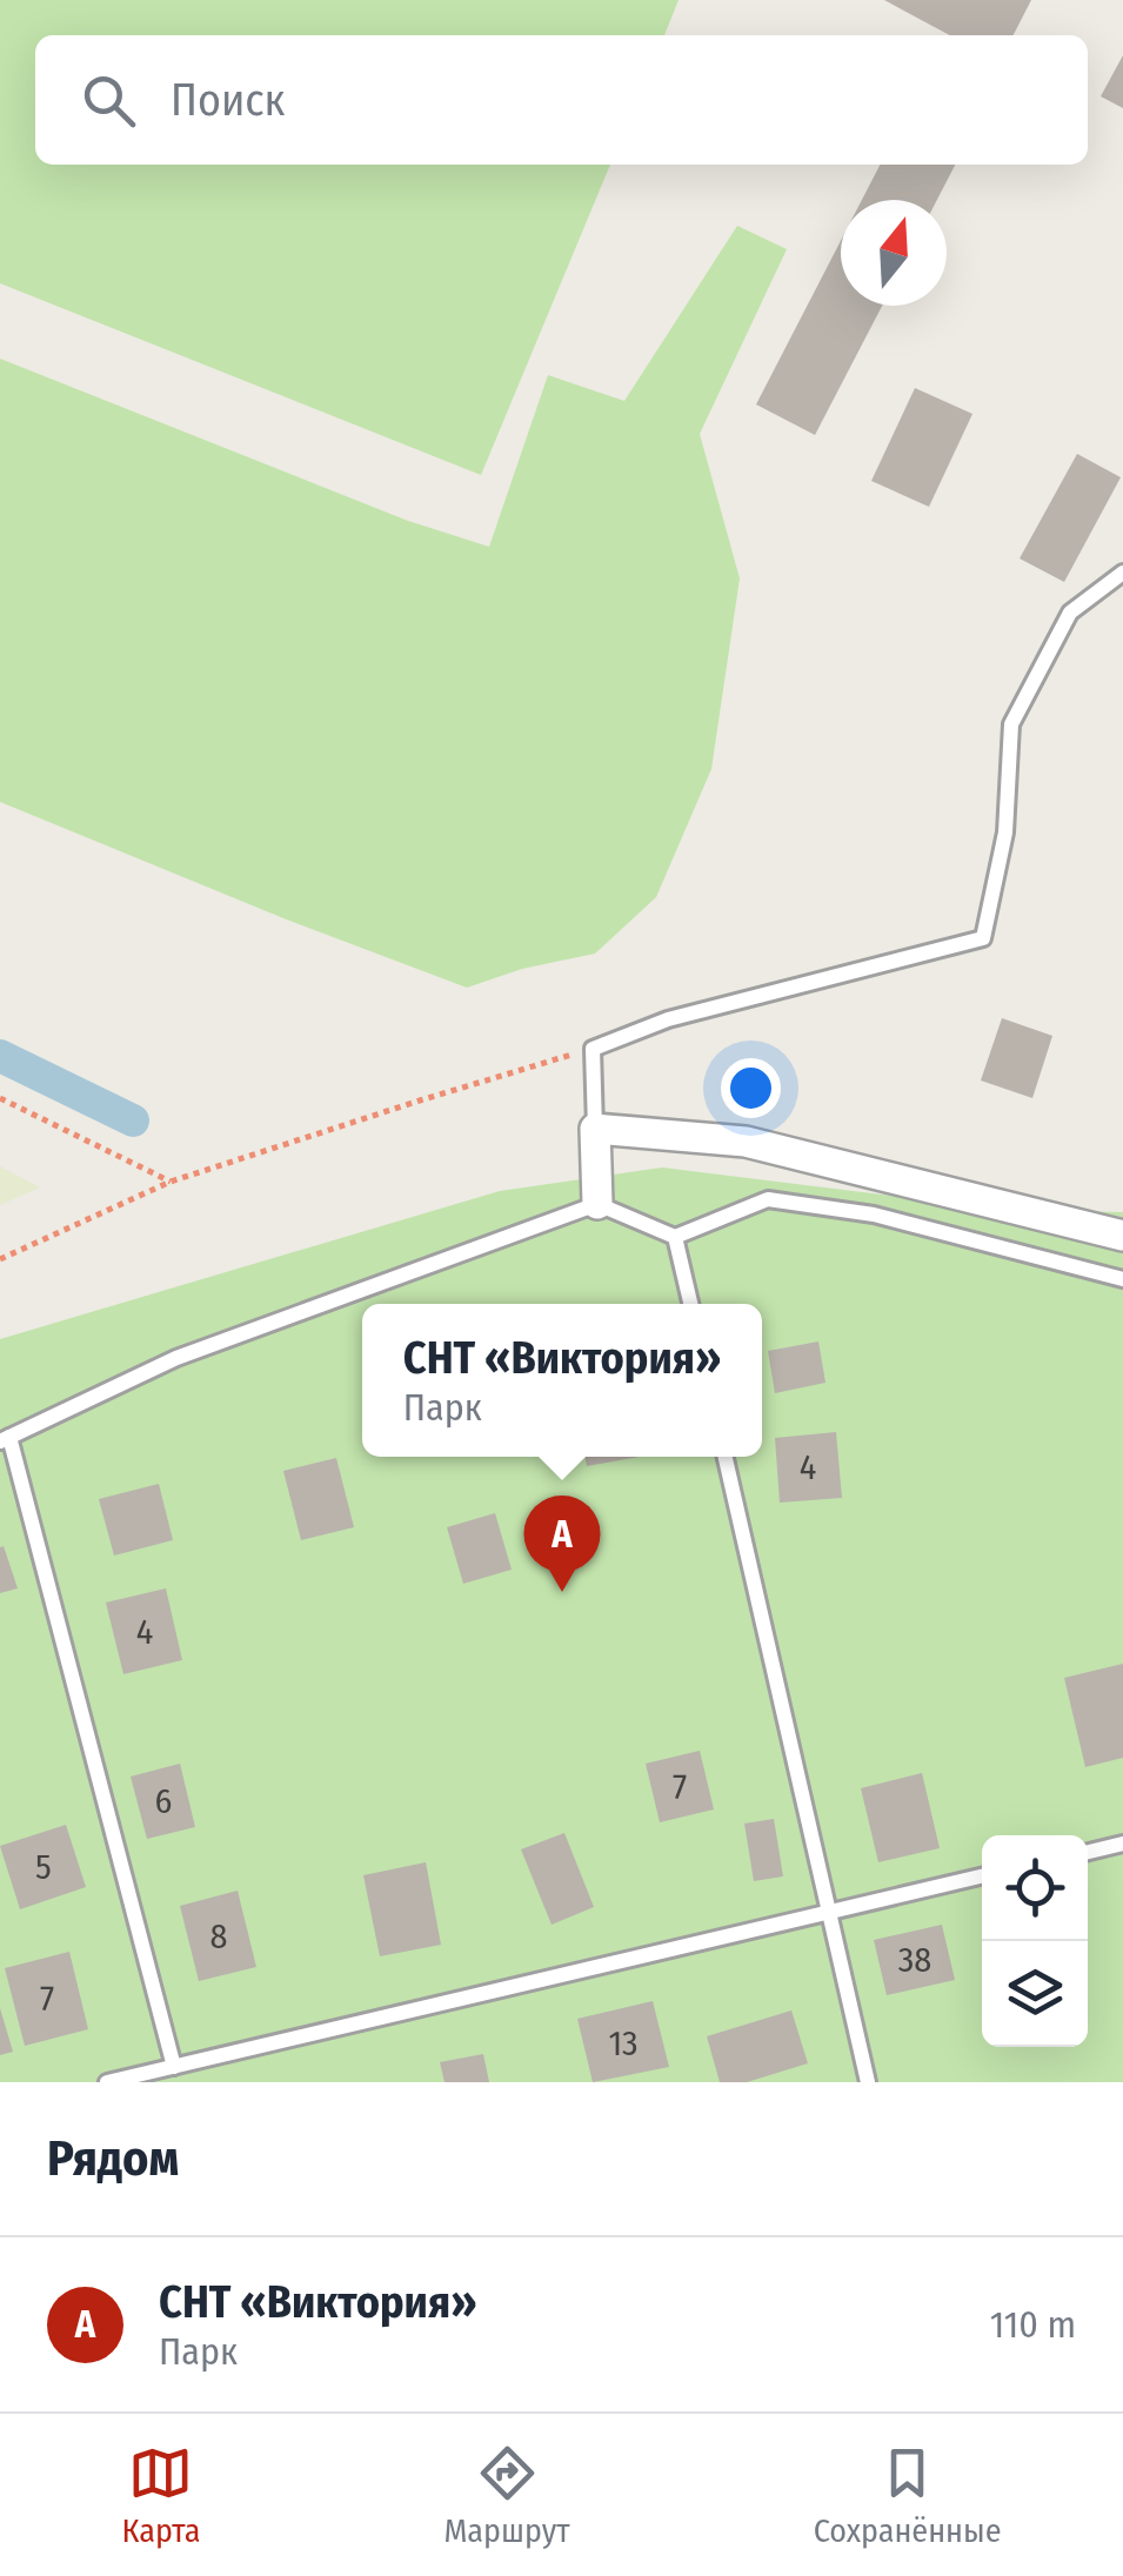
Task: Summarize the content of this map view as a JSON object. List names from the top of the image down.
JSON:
{
  "house_numbers": [
    "4",
    "4",
    "7",
    "6",
    "5",
    "8",
    "38",
    "7",
    "13"
  ],
  "north": "top",
  "page": {
    "search": "Поиск",
    "popup": ["СНТ «Виктория»", "Парк"],
    "pins": "A",
    "heading": "Рядом",
    "list": [
      {
        "mark": "A",
        "name": "СНТ «Виктория»",
        "note": "Парк",
        "value": "110 m"
      }
    ],
    "nav": ["Карта", "Маршрут", "Сохранённые"]
  }
}
